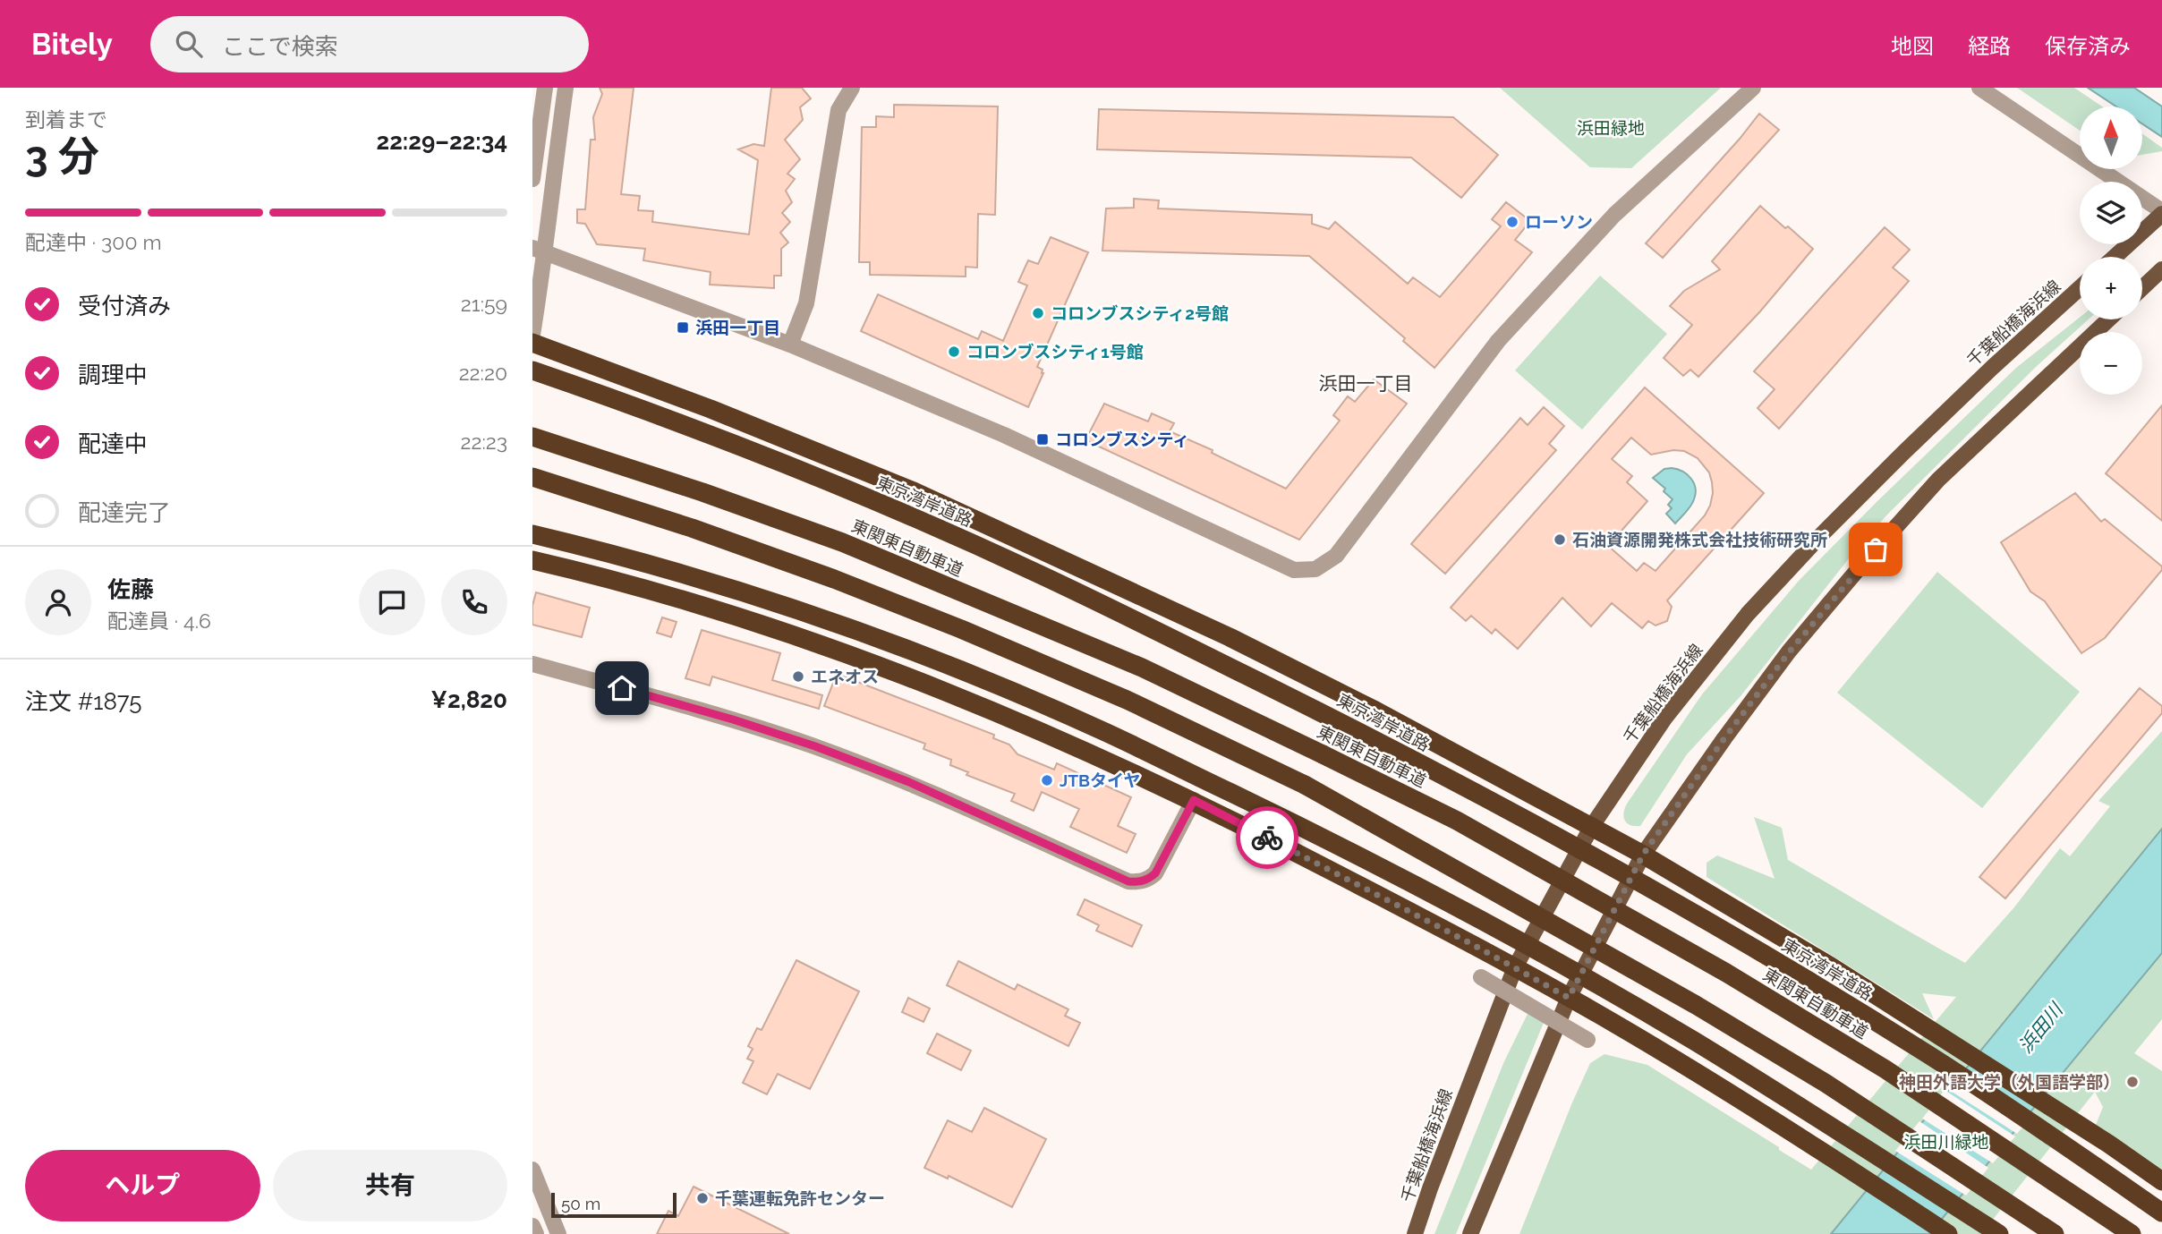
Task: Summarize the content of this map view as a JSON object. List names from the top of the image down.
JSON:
{
  "streets": {
    "highway": ["東京湾岸道路", "東関東自動車道"],
    "main road": ["千葉船橋海浜線"]
  },
  "districts": ["浜田一丁目"],
  "water": ["浜田川"],
  "parks": ["浜田緑地", "浜田川緑地"],
  "places": {
    "other": [
      "ローソン",
      "コロンブスシティ2号館",
      "コロンブスシティ1号館",
      "石油資源開発株式会社技術研究所",
      "エネオス",
      "JTBタイヤ",
      "神田外語大学（外国語学部）",
      "千葉運転免許センター"
    ],
    "transit": ["浜田一丁目", "コロンブスシティ"]
  },
  "scale_bar": "50 m",
  "north": "top",
  "page": {
    "header": "Bitely",
    "search": "ここで検索",
    "nav": ["地図", "経路", "保存済み"],
    "heading": ["3 分", "到着まで", "22:29–22:34"],
    "panel": [
      "佐藤",
      "配達員 · 4.6",
      "注文 #1875",
      "¥2,820"
    ],
    "map_buttons": ["+", "−"],
    "bar": "配達中 · 300 m",
    "list": [
      ["受付済み", "21:59"],
      ["調理中", "22:20"],
      ["配達中", "22:23"],
      "配達完了"
    ],
    "buttons": ["ヘルプ", "共有"],
    "scale": "50 m"
  }
}
